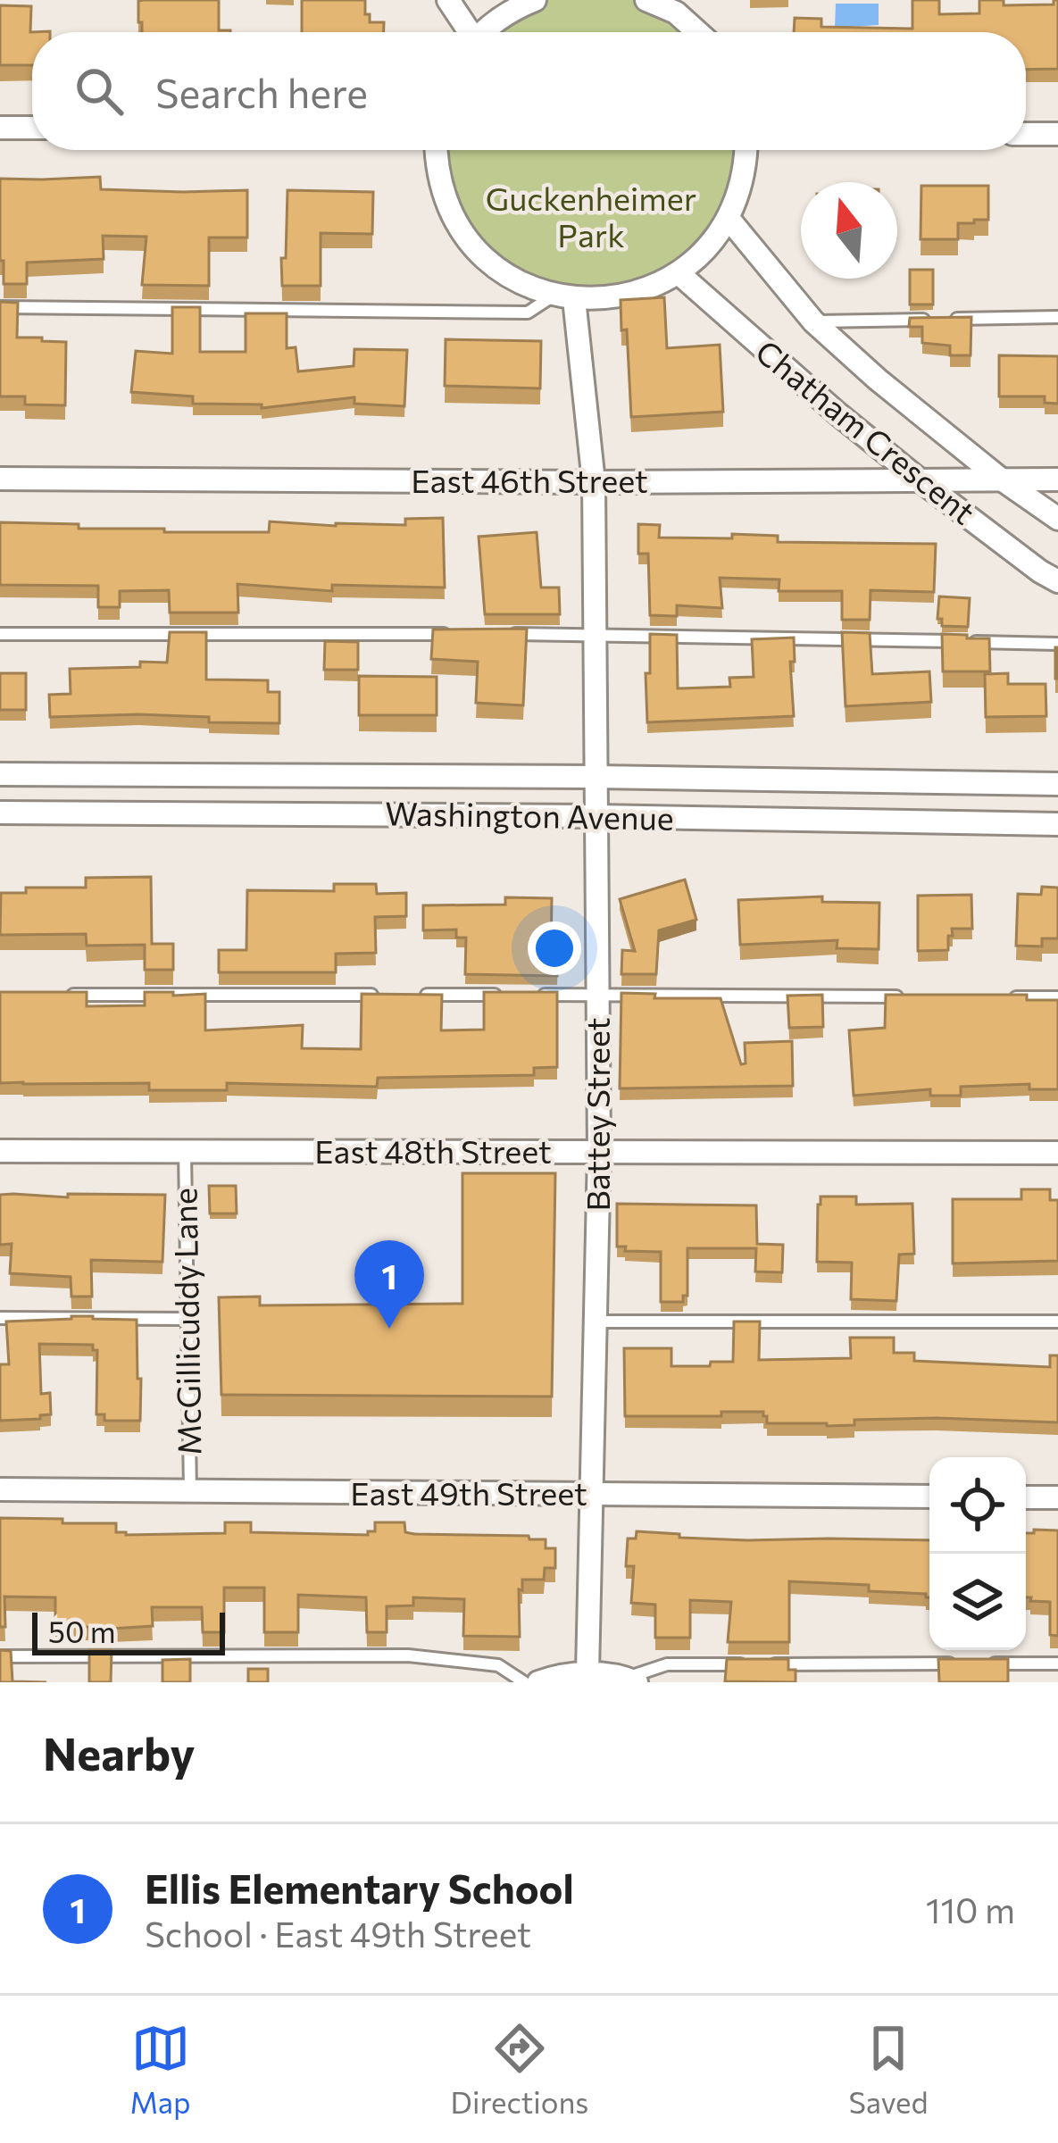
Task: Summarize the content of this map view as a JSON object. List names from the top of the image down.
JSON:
{
  "streets": {
    "street": [
      "Chatham Crescent",
      "East 46th Street",
      "Washington Avenue",
      "Battey Street",
      "East 48th Street",
      "East 49th Street"
    ],
    "lane": ["McGillicuddy Lane"]
  },
  "crossings": [
    ["Chatham Crescent", "East 46th Street"],
    ["East 46th Street", "Battey Street"],
    ["Washington Avenue", "Battey Street"],
    ["Battey Street", "East 48th Street"],
    ["Battey Street", "East 49th Street"],
    ["East 48th Street", "McGillicuddy Lane"],
    ["McGillicuddy Lane", "East 49th Street"]
  ],
  "parks": ["Guckenheimer Park"],
  "scale_bar": "50 m",
  "north": "top",
  "page": {
    "search": "Search here",
    "pins": "1",
    "scale": "50 m",
    "heading": "Nearby",
    "list": [
      {
        "mark": "1",
        "name": "Ellis Elementary School",
        "note": "School · East 49th Street",
        "value": "110 m"
      }
    ],
    "nav": ["Map", "Directions", "Saved"]
  }
}
